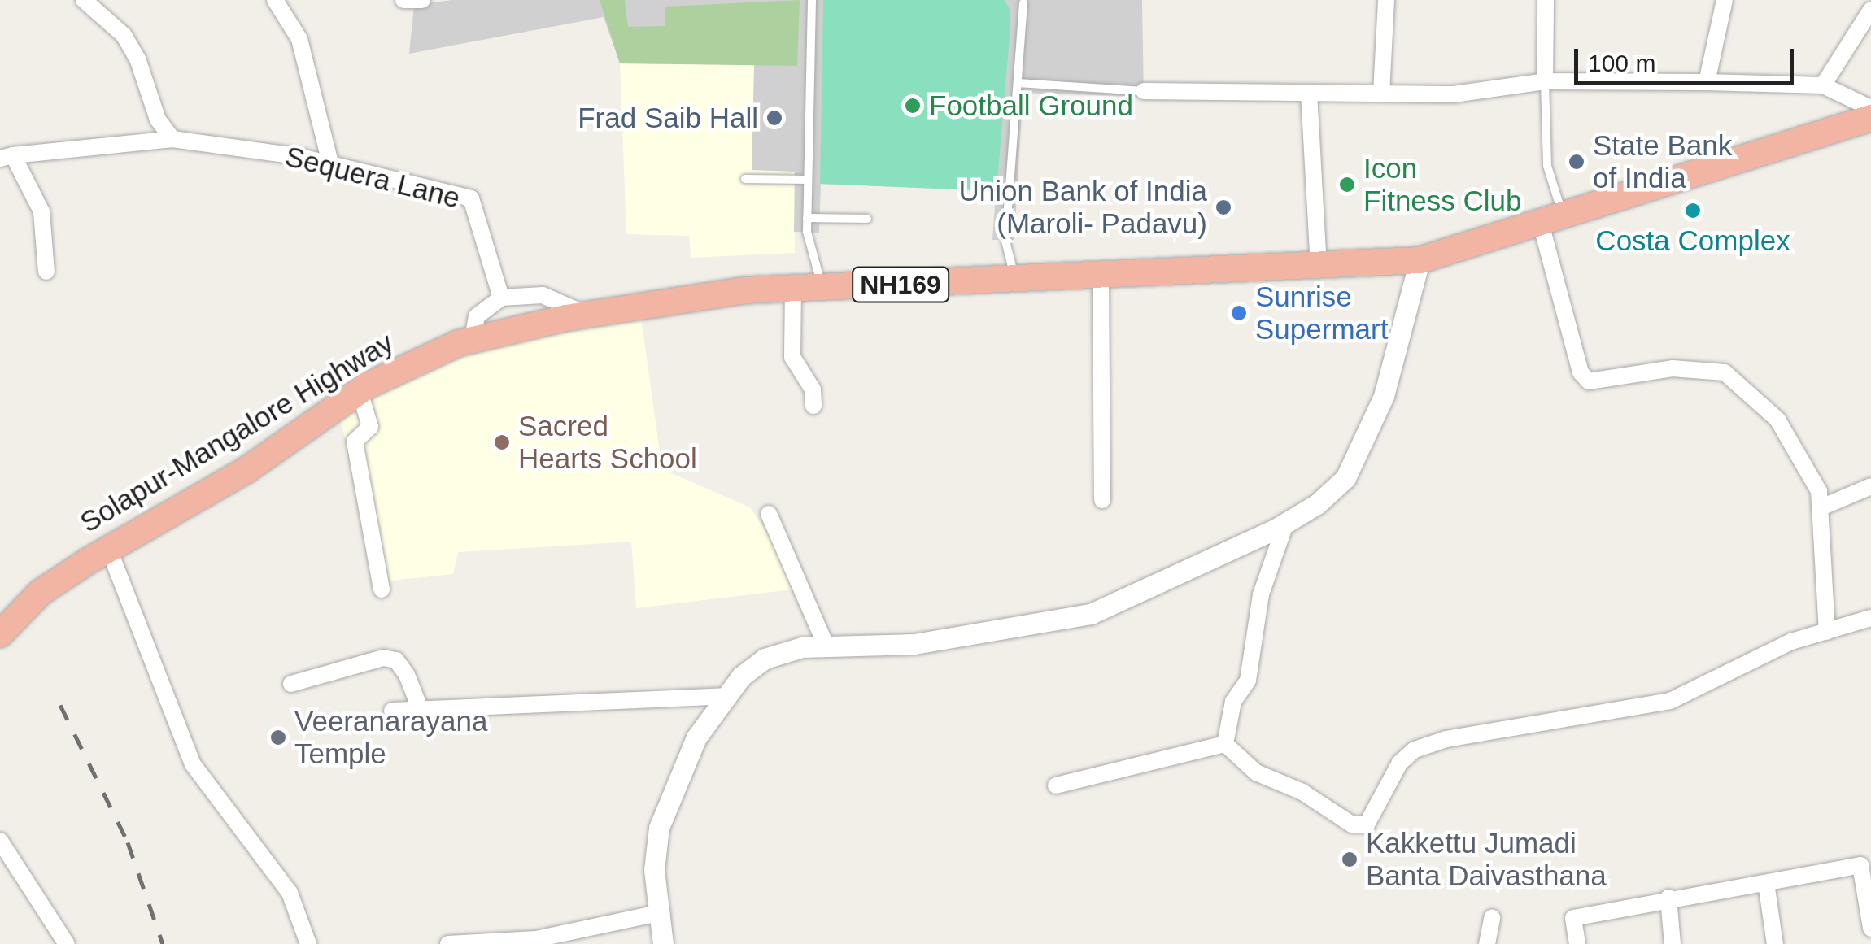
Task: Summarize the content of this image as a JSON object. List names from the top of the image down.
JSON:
{
  "streets": {
    "highway": ["NH169", "Solapur-Mangalore Highway"],
    "street": ["Sequera Lane"]
  },
  "places": [
    "Football Ground",
    "Frad Saib Hall",
    "State Bank of India",
    "Icon Fitness Club",
    "Union Bank of India (Maroli- Padavu)",
    "Costa Complex",
    "Sunrise Supermart",
    "Sacred Hearts School",
    "Veeranarayana Temple",
    "Kakkettu Jumadi Banta Daivasthana"
  ],
  "scale_bar": "100 m"
}
